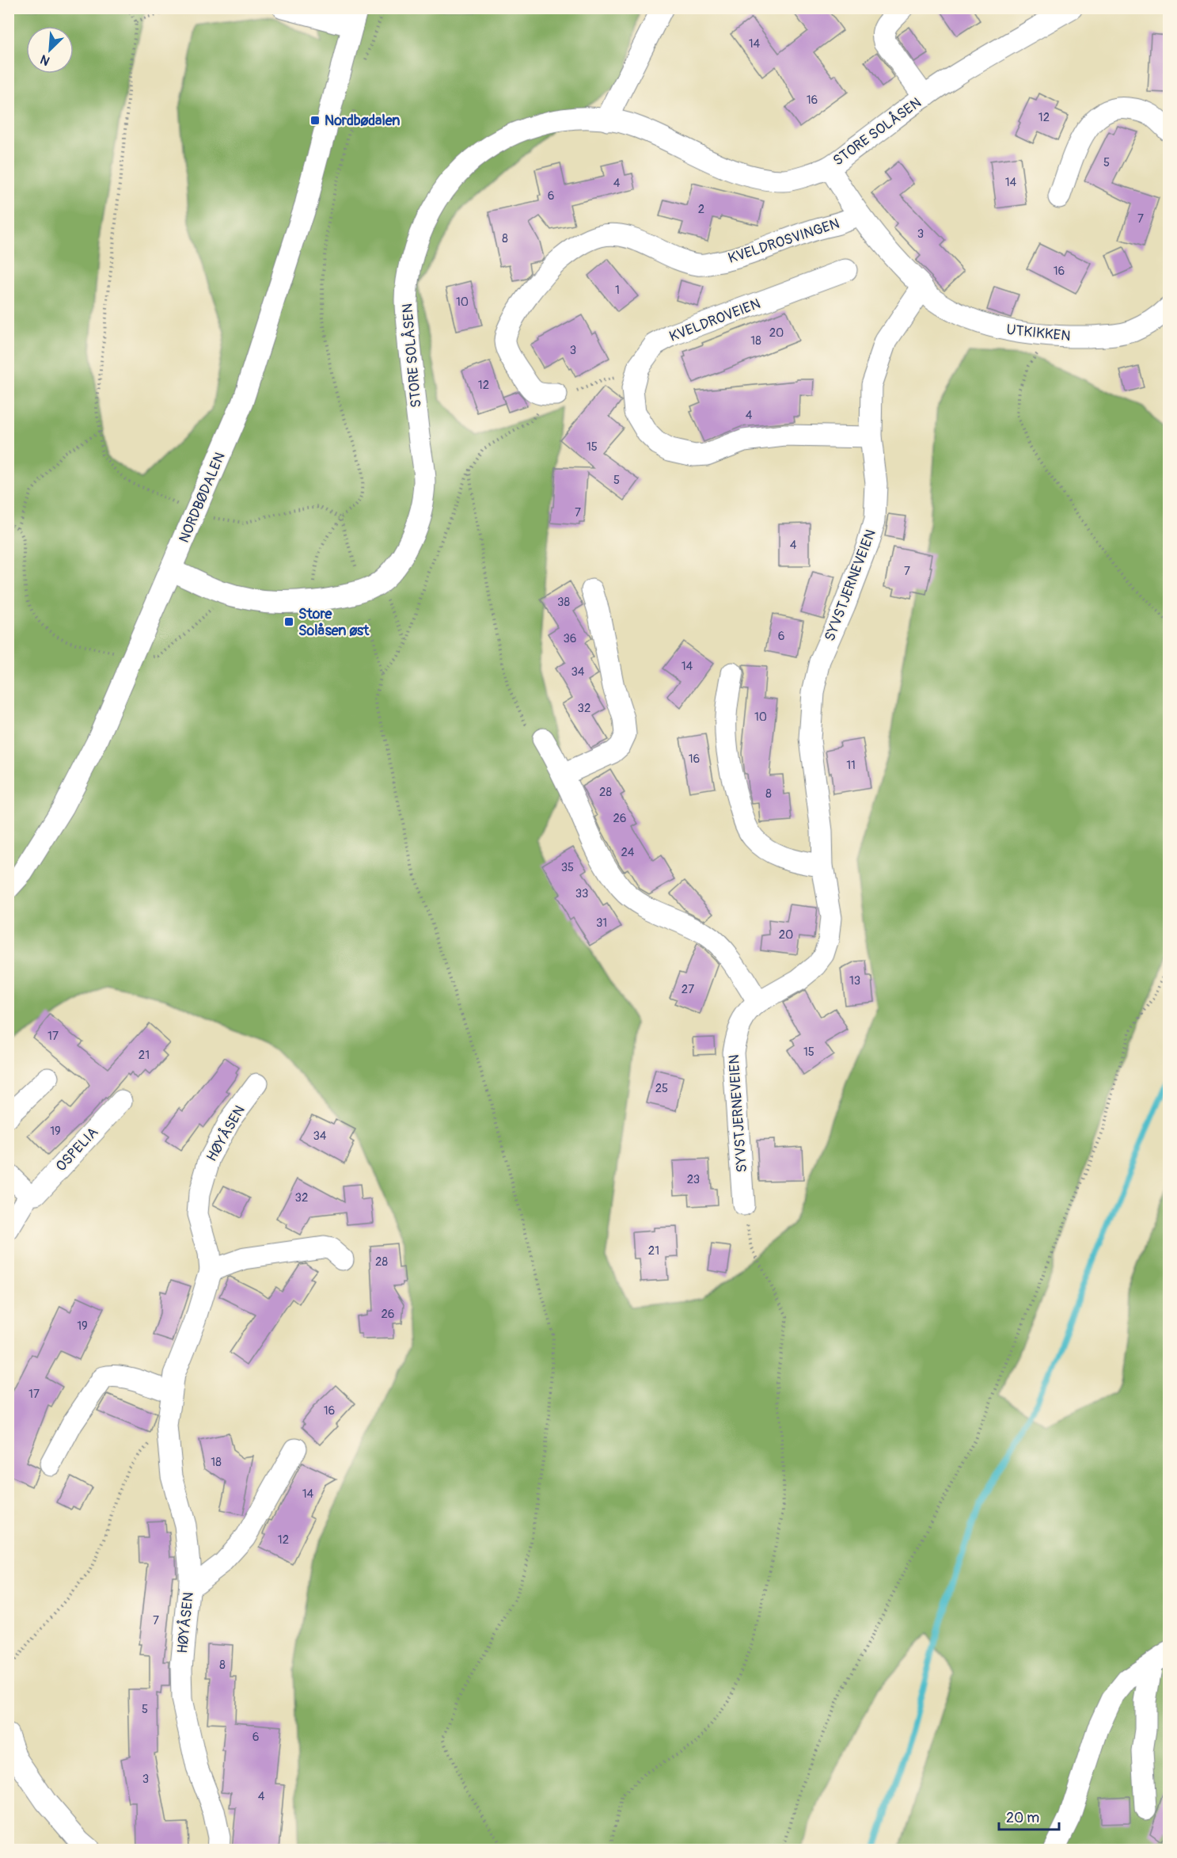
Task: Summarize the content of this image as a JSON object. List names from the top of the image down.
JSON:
{
  "streets": {
    "street": [
      "STORE SOLÅSEN",
      "KVELDROSVINGEN",
      "KVELDROVEIEN",
      "UTKIKKEN",
      "NORDBØDALEN",
      "SYVSTJERNEVEIEN",
      "HØYÅSEN",
      "OSPELIA"
    ]
  },
  "crossings": [
    ["STORE SOLÅSEN", "UTKIKKEN"],
    ["STORE SOLÅSEN", "NORDBØDALEN"],
    ["KVELDROSVINGEN", "UTKIKKEN"],
    ["KVELDROVEIEN", "SYVSTJERNEVEIEN"],
    ["UTKIKKEN", "SYVSTJERNEVEIEN"]
  ],
  "places": {
    "transit": ["Nordbødalen", "Store Solåsen øst"]
  },
  "house_numbers": [
    "14",
    "16",
    "12",
    "5",
    "14",
    "4",
    "6",
    "2",
    "7",
    "3",
    "8",
    "16",
    "1",
    "10",
    "20",
    "18",
    "3",
    "12",
    "4",
    "15",
    "5",
    "7",
    "4",
    "7",
    "38",
    "6",
    "36",
    "14",
    "34",
    "32",
    "10",
    "16",
    "11",
    "28",
    "8",
    "26",
    "24",
    "35",
    "33",
    "31",
    "20",
    "13",
    "27",
    "17",
    "15",
    "21",
    "25",
    "19",
    "34",
    "23",
    "32",
    "21",
    "28",
    "26",
    "19",
    "17",
    "16",
    "18",
    "14",
    "12",
    "7",
    "8",
    "5",
    "6",
    "3",
    "4"
  ],
  "scale_bar": "20 m",
  "north": "bottom left"
}
